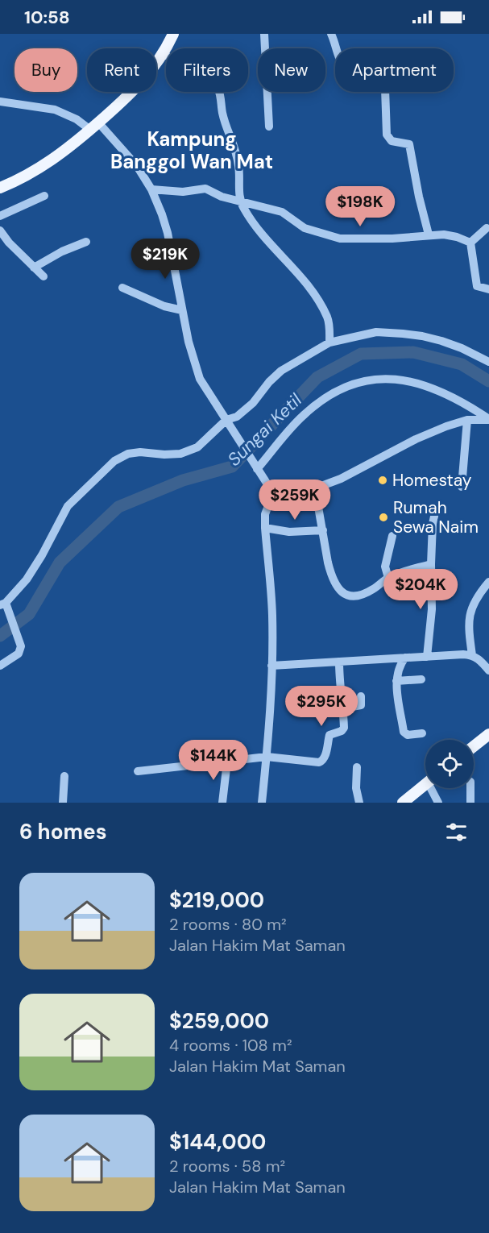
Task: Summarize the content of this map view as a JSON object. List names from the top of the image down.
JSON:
{
  "districts": ["Kampung Banggol Wan Mat"],
  "water": ["Sungai Ketil"],
  "places": ["Homestay", "Rumah Sewa Naim"],
  "page": {
    "status": "10:58",
    "chip": [
      "Buy",
      "Rent",
      "Filters",
      "New",
      "Apartment"
    ],
    "price": [
      "$198K",
      "$219K",
      "$259K",
      "$204K",
      "$295K",
      "$144K"
    ],
    "heading": "6 homes",
    "list": [
      {
        "name": "$219,000",
        "note": "2 rooms · 80 m² · Jalan Hakim Mat Saman"
      },
      {
        "name": "$259,000",
        "note": "4 rooms · 108 m² · Jalan Hakim Mat Saman"
      },
      {
        "name": "$144,000",
        "note": "2 rooms · 58 m² · Jalan Hakim Mat Saman"
      }
    ]
  }
}
